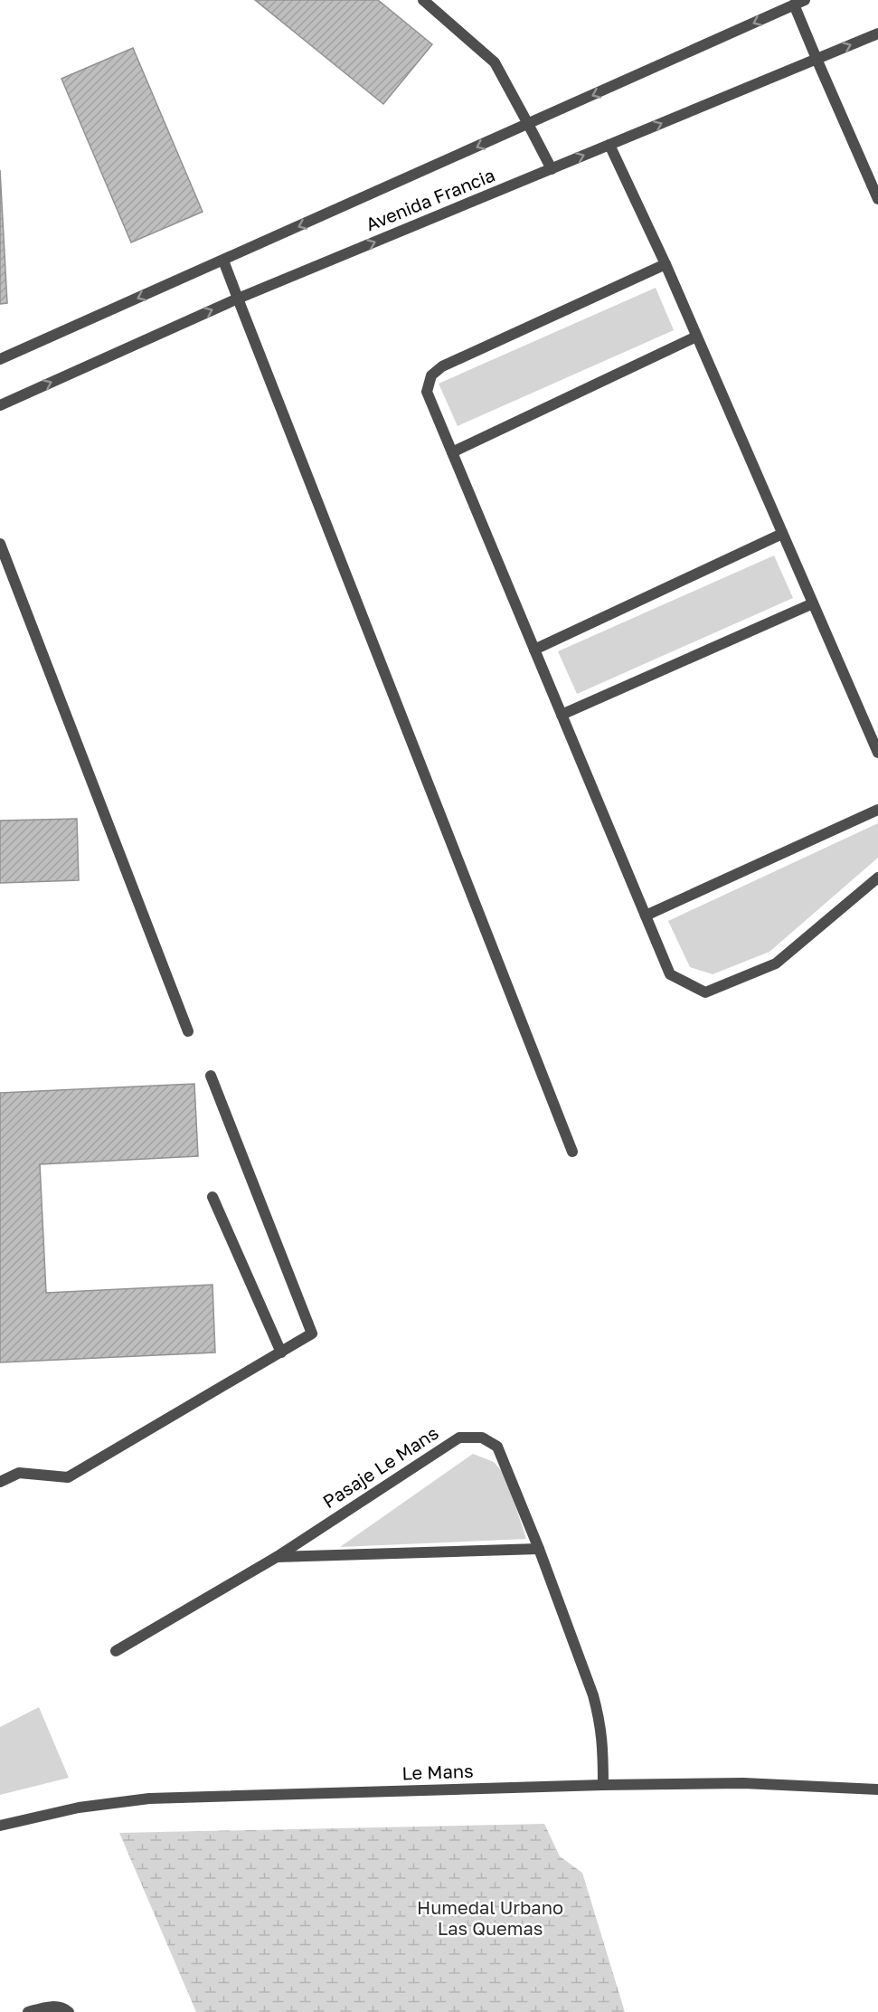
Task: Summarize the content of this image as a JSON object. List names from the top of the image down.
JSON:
{
  "streets": {
    "street": ["Avenida Francia", "Pasaje Le Mans", "Le Mans"]
  },
  "crossings": [
    ["Pasaje Le Mans", "Le Mans"]
  ],
  "parks": ["Humedal Urbano Las Quemas"]
}
